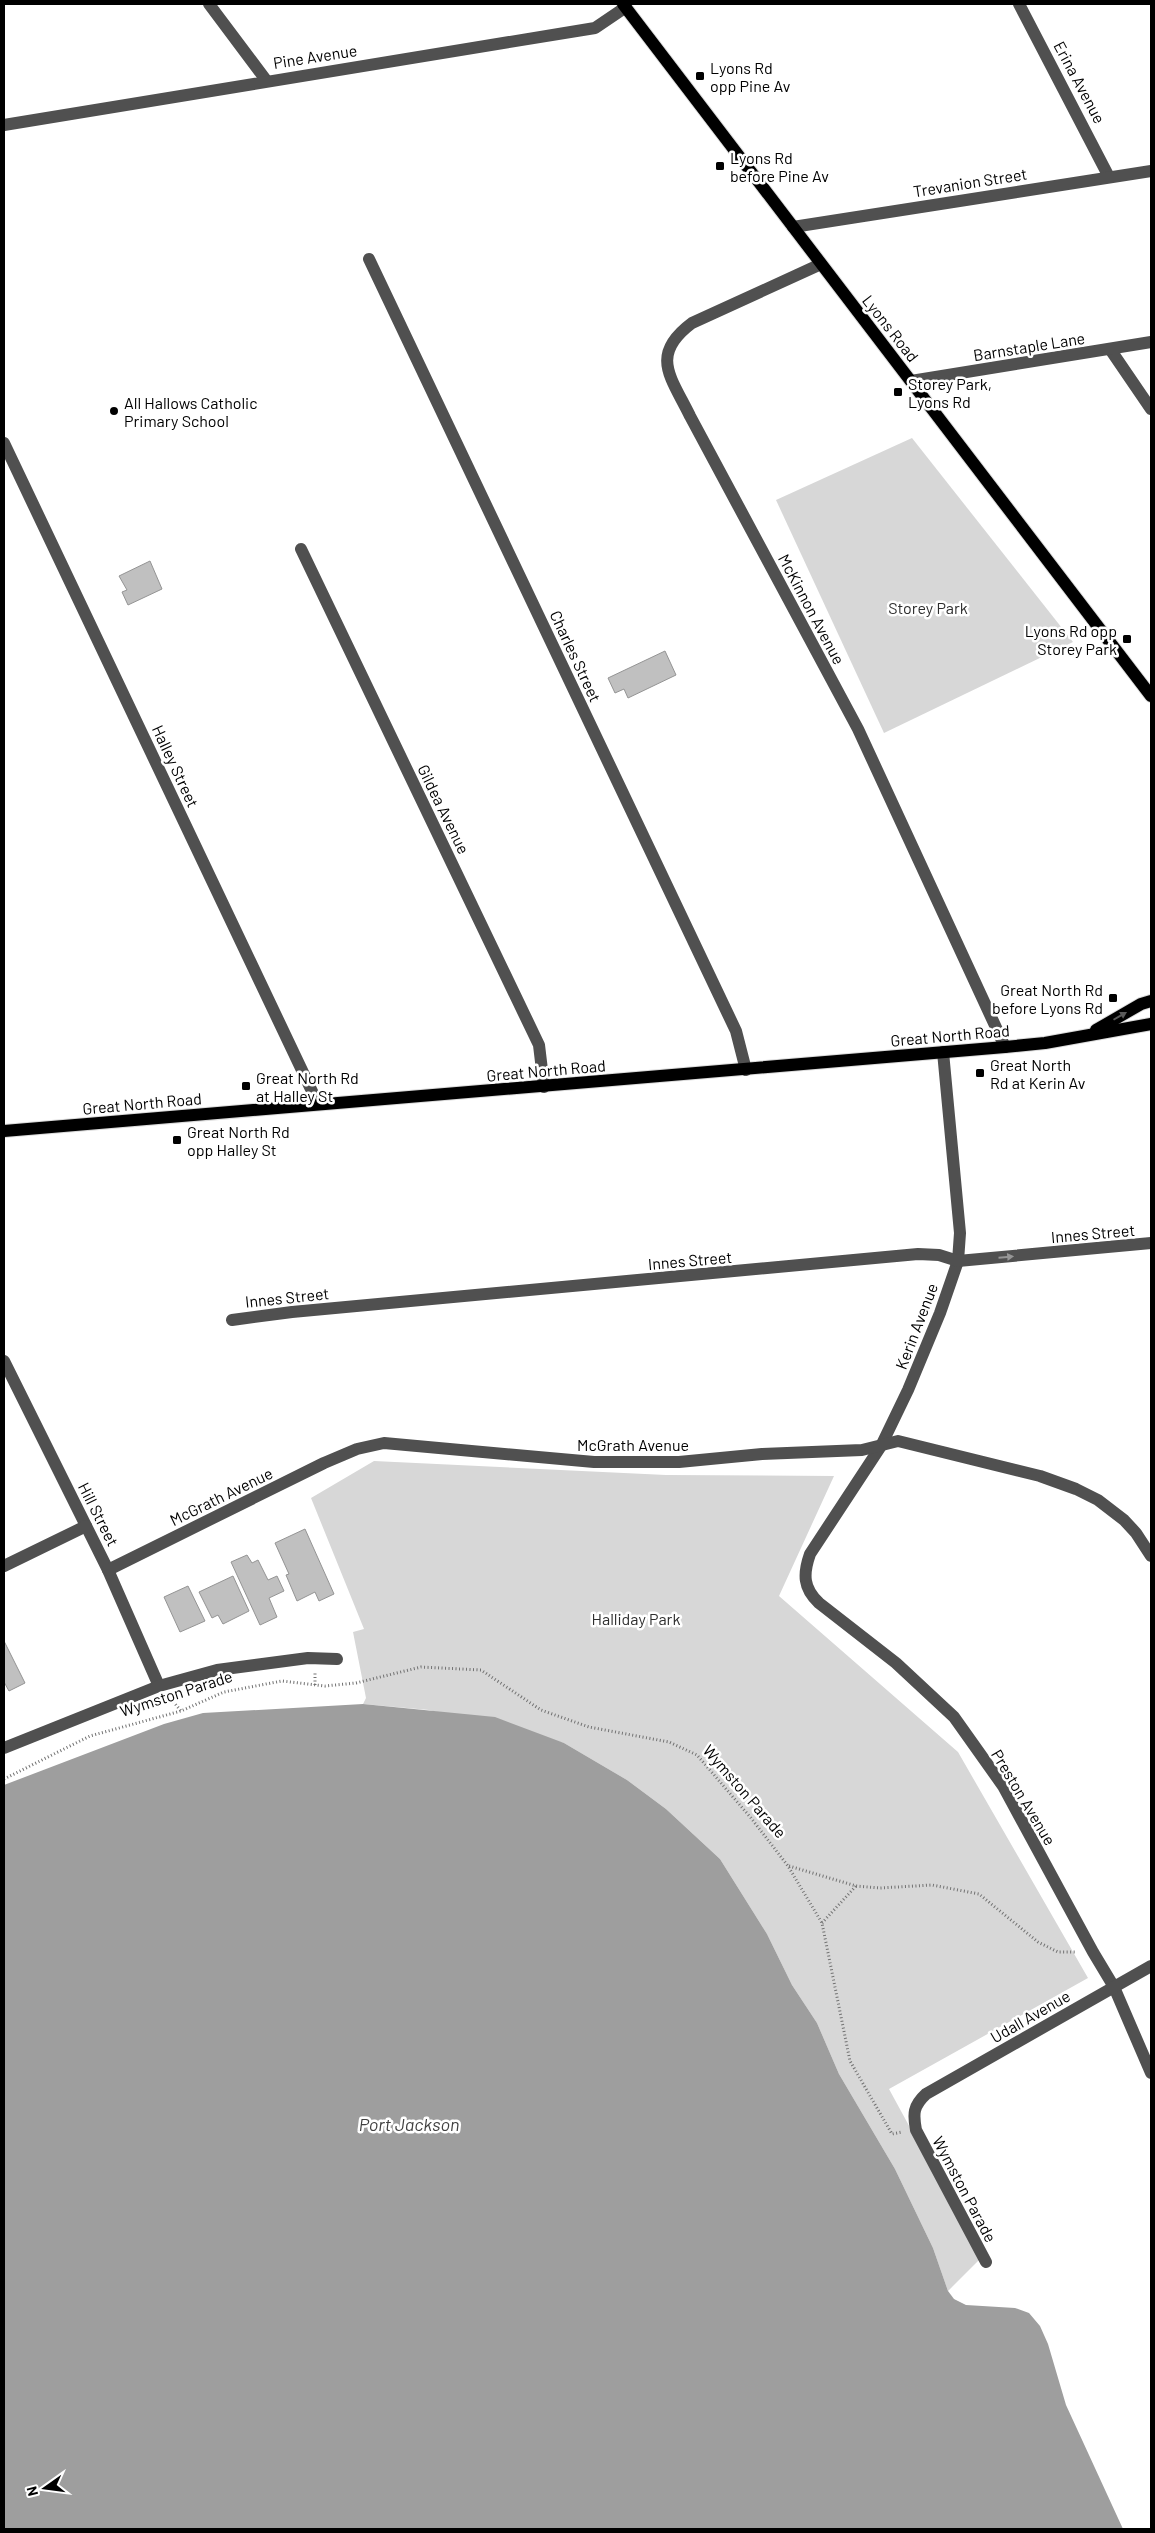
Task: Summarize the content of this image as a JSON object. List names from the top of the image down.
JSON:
{
  "streets": {
    "main road": ["Lyons Road", "Great North Road"],
    "street": [
      "Pine Avenue",
      "Erina Avenue",
      "Trevanion Street",
      "Barnstaple Lane",
      "McKinnon Avenue",
      "Charles Street",
      "Halley Street",
      "Gildea Avenue",
      "Innes Street",
      "Kerin Avenue",
      "McGrath Avenue",
      "Hill Street",
      "Wymston Parade",
      "Preston Avenue",
      "Udall Avenue"
    ]
  },
  "crossings": [
    ["Pine Avenue", "Lyons Road"],
    ["Erina Avenue", "Trevanion Street"],
    ["Trevanion Street", "Lyons Road"],
    ["Lyons Road", "Barnstaple Lane"],
    ["Lyons Road", "McKinnon Avenue"],
    ["McKinnon Avenue", "Great North Road"],
    ["Charles Street", "Great North Road"],
    ["Halley Street", "Great North Road"],
    ["Gildea Avenue", "Great North Road"],
    ["Great North Road", "Kerin Avenue"],
    ["Innes Street", "Kerin Avenue"],
    ["Kerin Avenue", "McGrath Avenue"],
    ["Kerin Avenue", "Preston Avenue"],
    ["McGrath Avenue", "Hill Street"],
    ["Hill Street", "Wymston Parade"],
    ["Wymston Parade", "Udall Avenue"],
    ["Preston Avenue", "Udall Avenue"]
  ],
  "water": ["Port Jackson"],
  "parks": ["Storey Park", "Halliday Park"],
  "places": {
    "transit": [
      "Lyons Rd opp Pine Av",
      "Lyons Rd before Pine Av",
      "Storey Park, Lyons Rd",
      "Lyons Rd opp Storey Park",
      "Great North Rd before Lyons Rd",
      "Great North Rd at Kerin Av",
      "Great North Rd at Halley St",
      "Great North Rd opp Halley St"
    ],
    "other": ["All Hallows Catholic Primary School"]
  },
  "north": "left"
}
